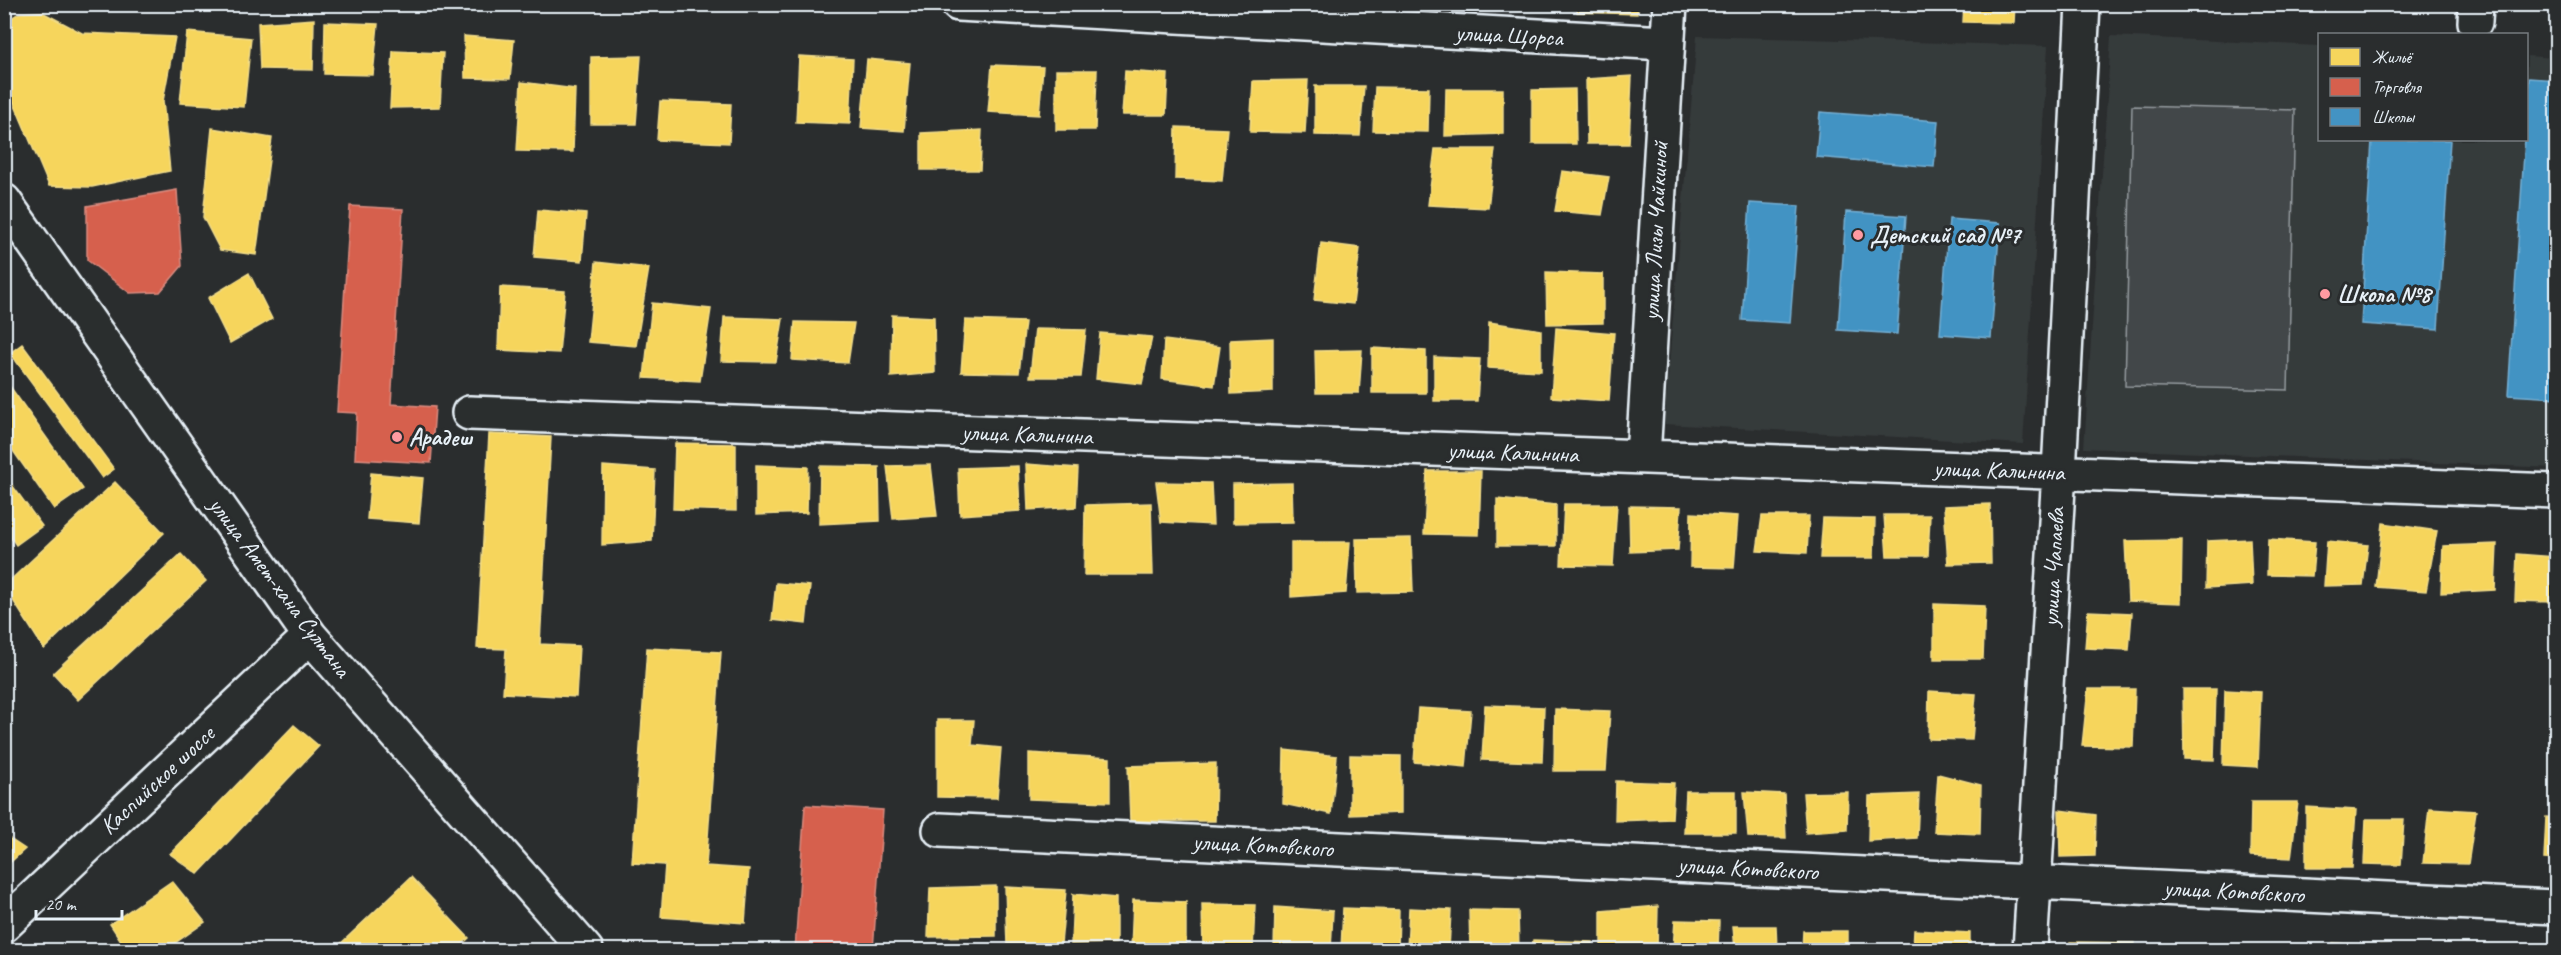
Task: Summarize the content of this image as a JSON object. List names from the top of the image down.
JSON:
{
  "streets": {
    "street": [
      "улица Щорса",
      "улица Лизы Чайкиной",
      "улица Калинина",
      "улица Чапаева",
      "улица Амет-хана Султана",
      "Каспийское шоссе",
      "улица Котовского"
    ]
  },
  "crossings": [
    ["улица Щорса", "улица Лизы Чайкиной"],
    ["улица Лизы Чайкиной", "улица Калинина"],
    ["улица Калинина", "улица Чапаева"],
    ["улица Чапаева", "улица Котовского"],
    ["улица Амет-хана Султана", "Каспийское шоссе"]
  ],
  "places": ["Детский сад №7", "Школа №8", "Арадеш"],
  "legend": ["Жильё", "Торговля", "Школы"],
  "scale_bar": "20 m"
}
